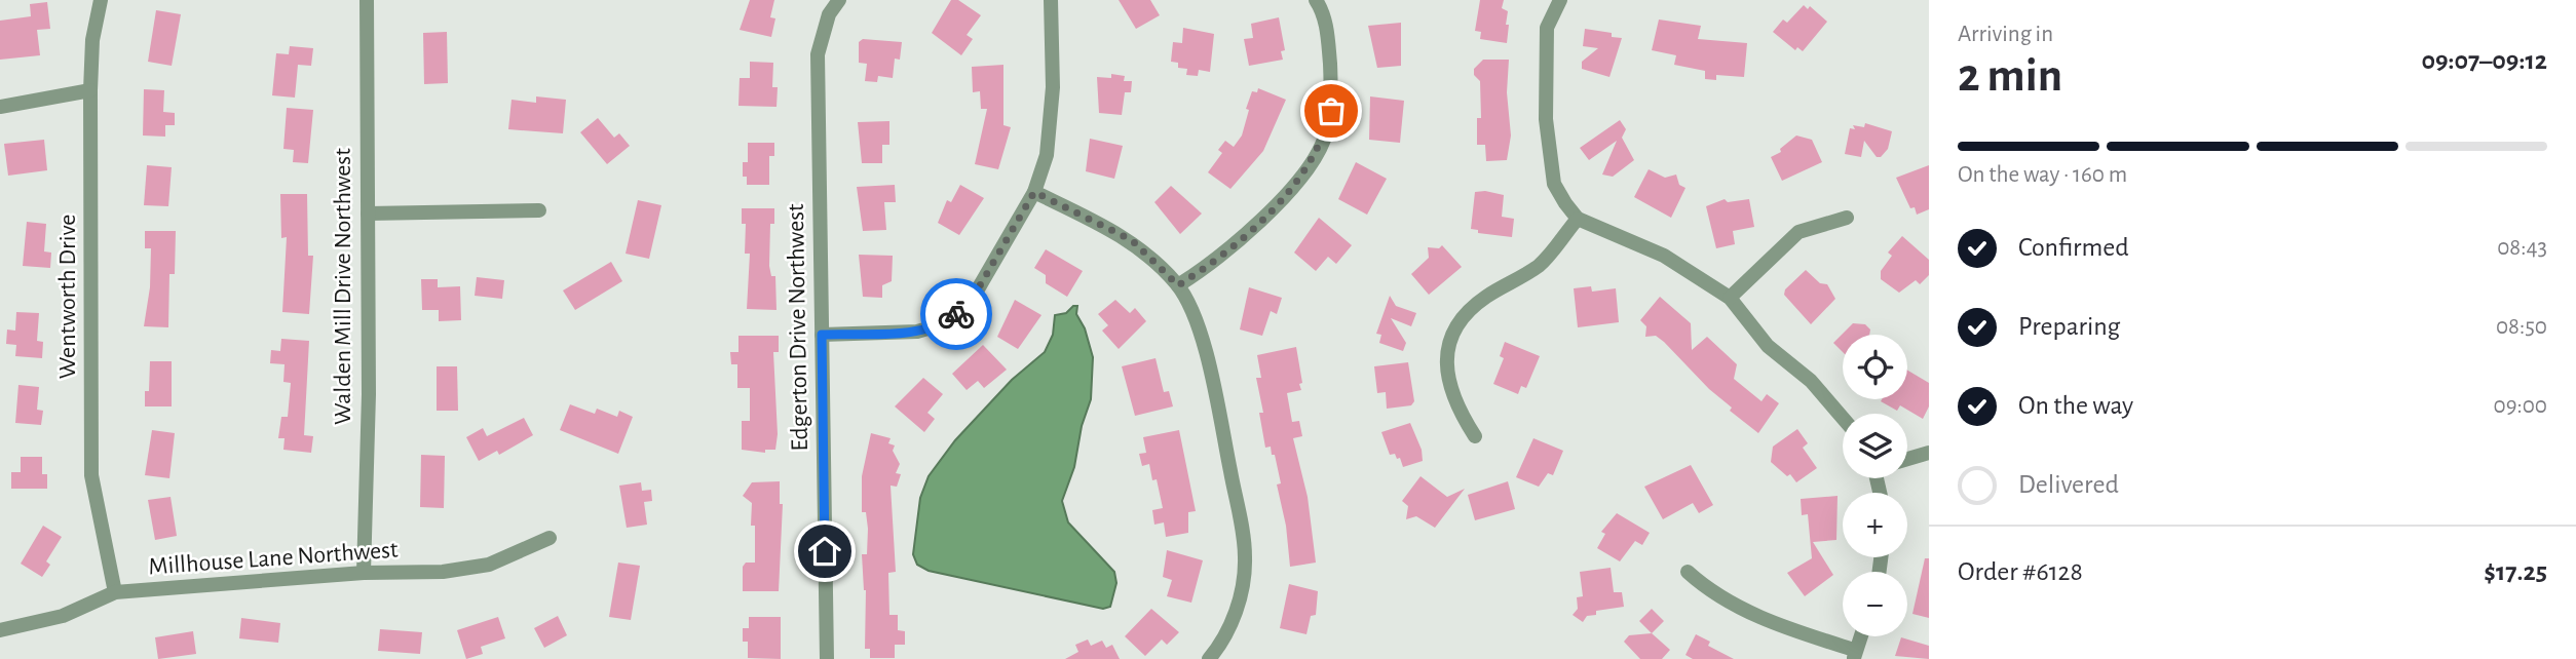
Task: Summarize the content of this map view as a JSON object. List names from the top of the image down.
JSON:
{
  "streets": {
    "street": [
      "Walden Mill Drive Northwest",
      "Wentworth Drive",
      "Edgerton Drive Northwest",
      "Millhouse Lane Northwest"
    ]
  },
  "crossings": [
    ["Walden Mill Drive Northwest", "Millhouse Lane Northwest"],
    ["Wentworth Drive", "Millhouse Lane Northwest"]
  ],
  "page": {
    "heading": ["2 min", "Arriving in", "09:07–09:12"],
    "panel": ["Order #6128", "$17.25"],
    "bar": "On the way · 160 m",
    "list": [
      ["Confirmed", "08:43"],
      ["Preparing", "08:50"],
      ["On the way", "09:00"],
      "Delivered"
    ],
    "map_buttons": ["+", "−"]
  }
}
